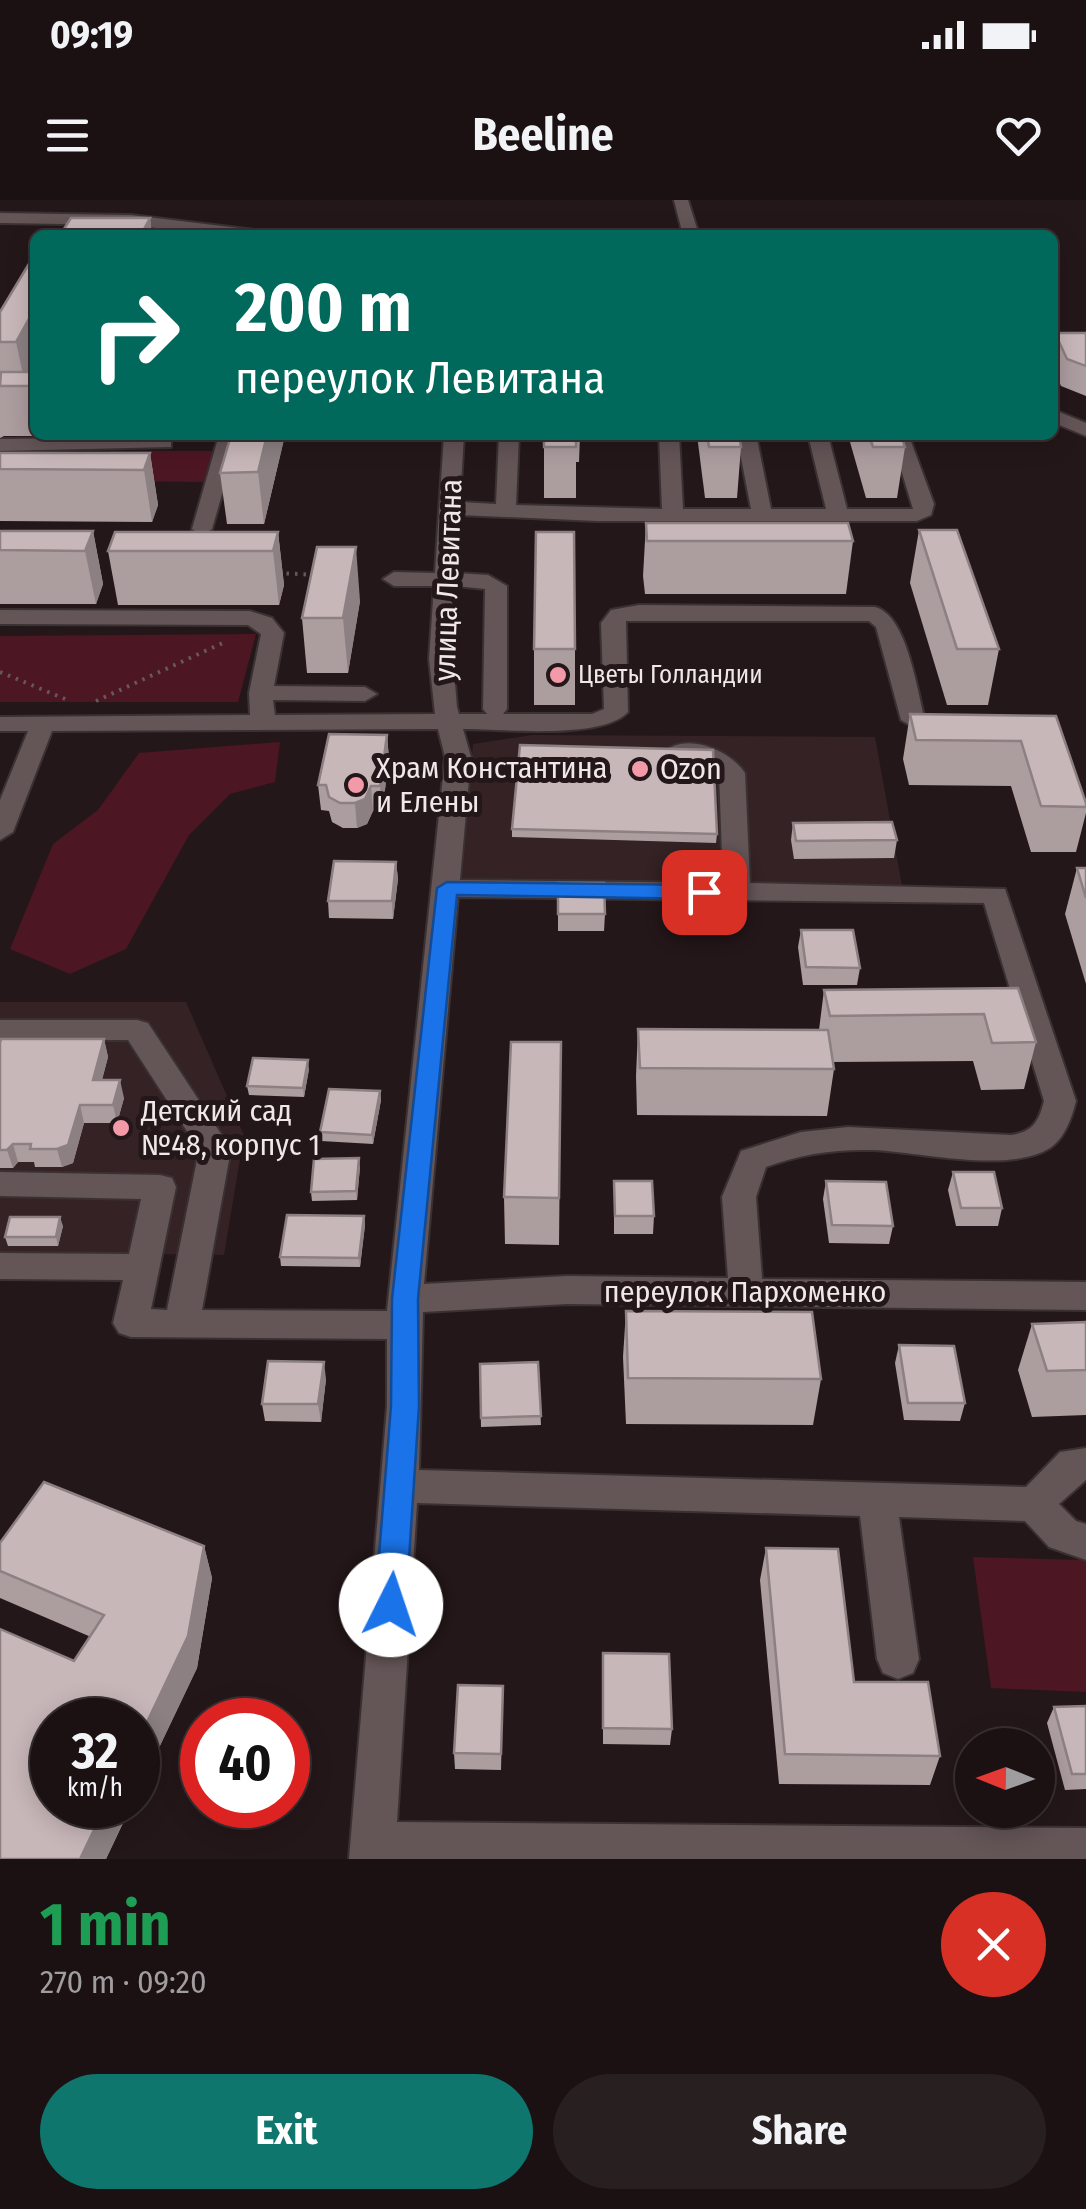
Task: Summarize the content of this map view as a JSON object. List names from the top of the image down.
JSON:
{
  "streets": {
    "street": ["улица Левитана", "переулок Пархоменко"]
  },
  "crossings": [
    ["улица Левитана", "переулок Пархоменко"]
  ],
  "places": [
    "Цветы Голландии",
    "Ozon",
    "Храм Константина и Елены",
    "Детский сад №48, корпус 1"
  ],
  "north": "left",
  "page": {
    "status": "09:19",
    "header": "Beeline",
    "turn": ["200 m", "переулок Левитана"],
    "speed": "32 km/h",
    "limit": "40",
    "heading": ["1 min", "270 m · 09:20"],
    "buttons": ["Exit", "Share"]
  }
}
